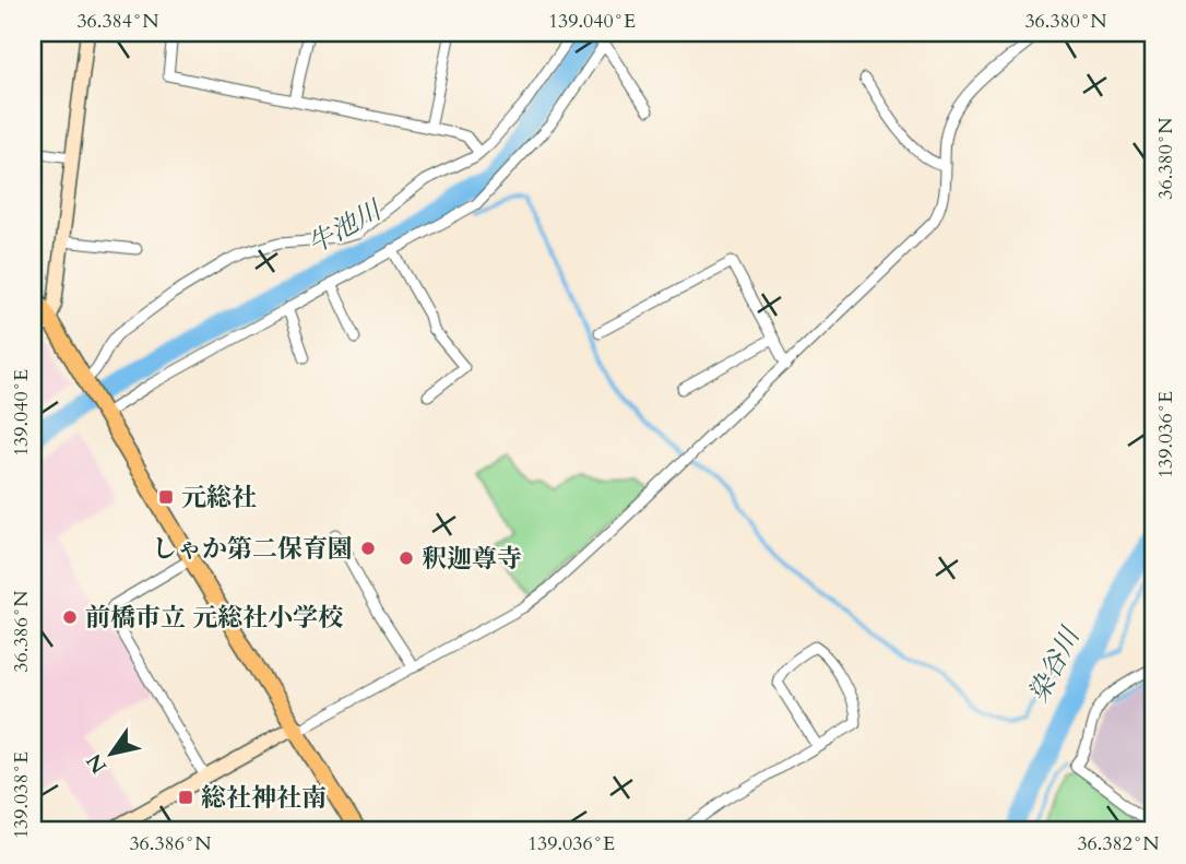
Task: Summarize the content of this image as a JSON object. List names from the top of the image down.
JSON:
{
  "water": ["牛池川", "染谷川"],
  "places": {
    "transit": ["元総社", "総社神社南"],
    "other": ["しゃか第二保育園", "釈迦尊寺", "前橋市立 元総社小学校"]
  },
  "north": "bottom left",
  "coordinates": [
    "36.384°N",
    "139.040°E",
    "36.380°N",
    "139.036°E",
    "36.386°N",
    "139.038°E",
    "36.382°N"
  ]
}
